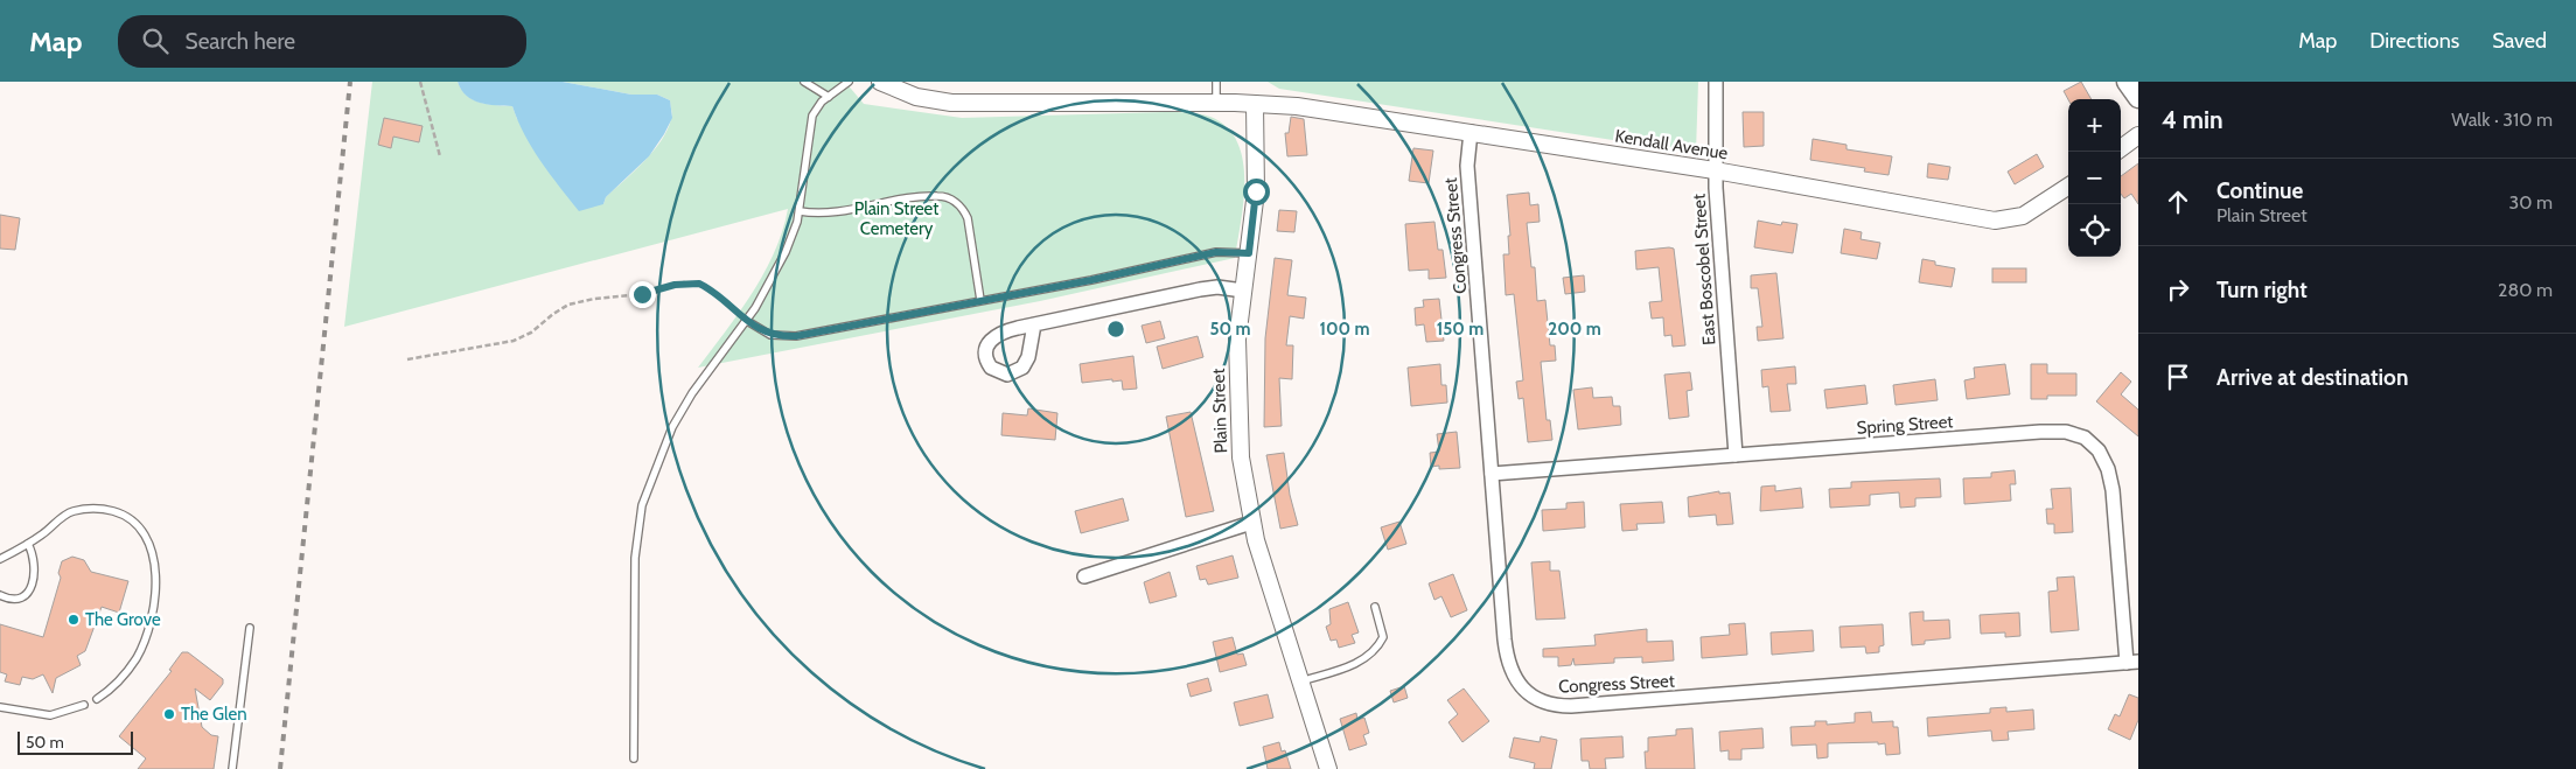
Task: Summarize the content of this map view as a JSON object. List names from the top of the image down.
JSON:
{
  "streets": {
    "street": [
      "Kendall Avenue",
      "Congress Street",
      "East Boscobel Street",
      "Plain Street",
      "Spring Street"
    ]
  },
  "crossings": [
    ["Kendall Avenue", "Congress Street"],
    ["Kendall Avenue", "East Boscobel Street"],
    ["Kendall Avenue", "Plain Street"],
    ["Congress Street", "Spring Street"],
    ["East Boscobel Street", "Spring Street"]
  ],
  "parks": ["Plain Street Cemetery"],
  "places": ["The Grove", "The Glen"],
  "scale_bar": "50 m",
  "page": {
    "header": "Map",
    "search": "Search here",
    "nav": ["Map", "Directions", "Saved"],
    "heading": ["4 min", "Walk · 310 m"],
    "map_buttons": ["+", "−"],
    "list": [
      ["Continue", "Plain Street", "30 m"],
      ["Turn right", "280 m"],
      "Arrive at destination"
    ],
    "scale": "50 m"
  },
  "rings": [
    "50 m",
    "100 m",
    "150 m",
    "200 m"
  ]
}
